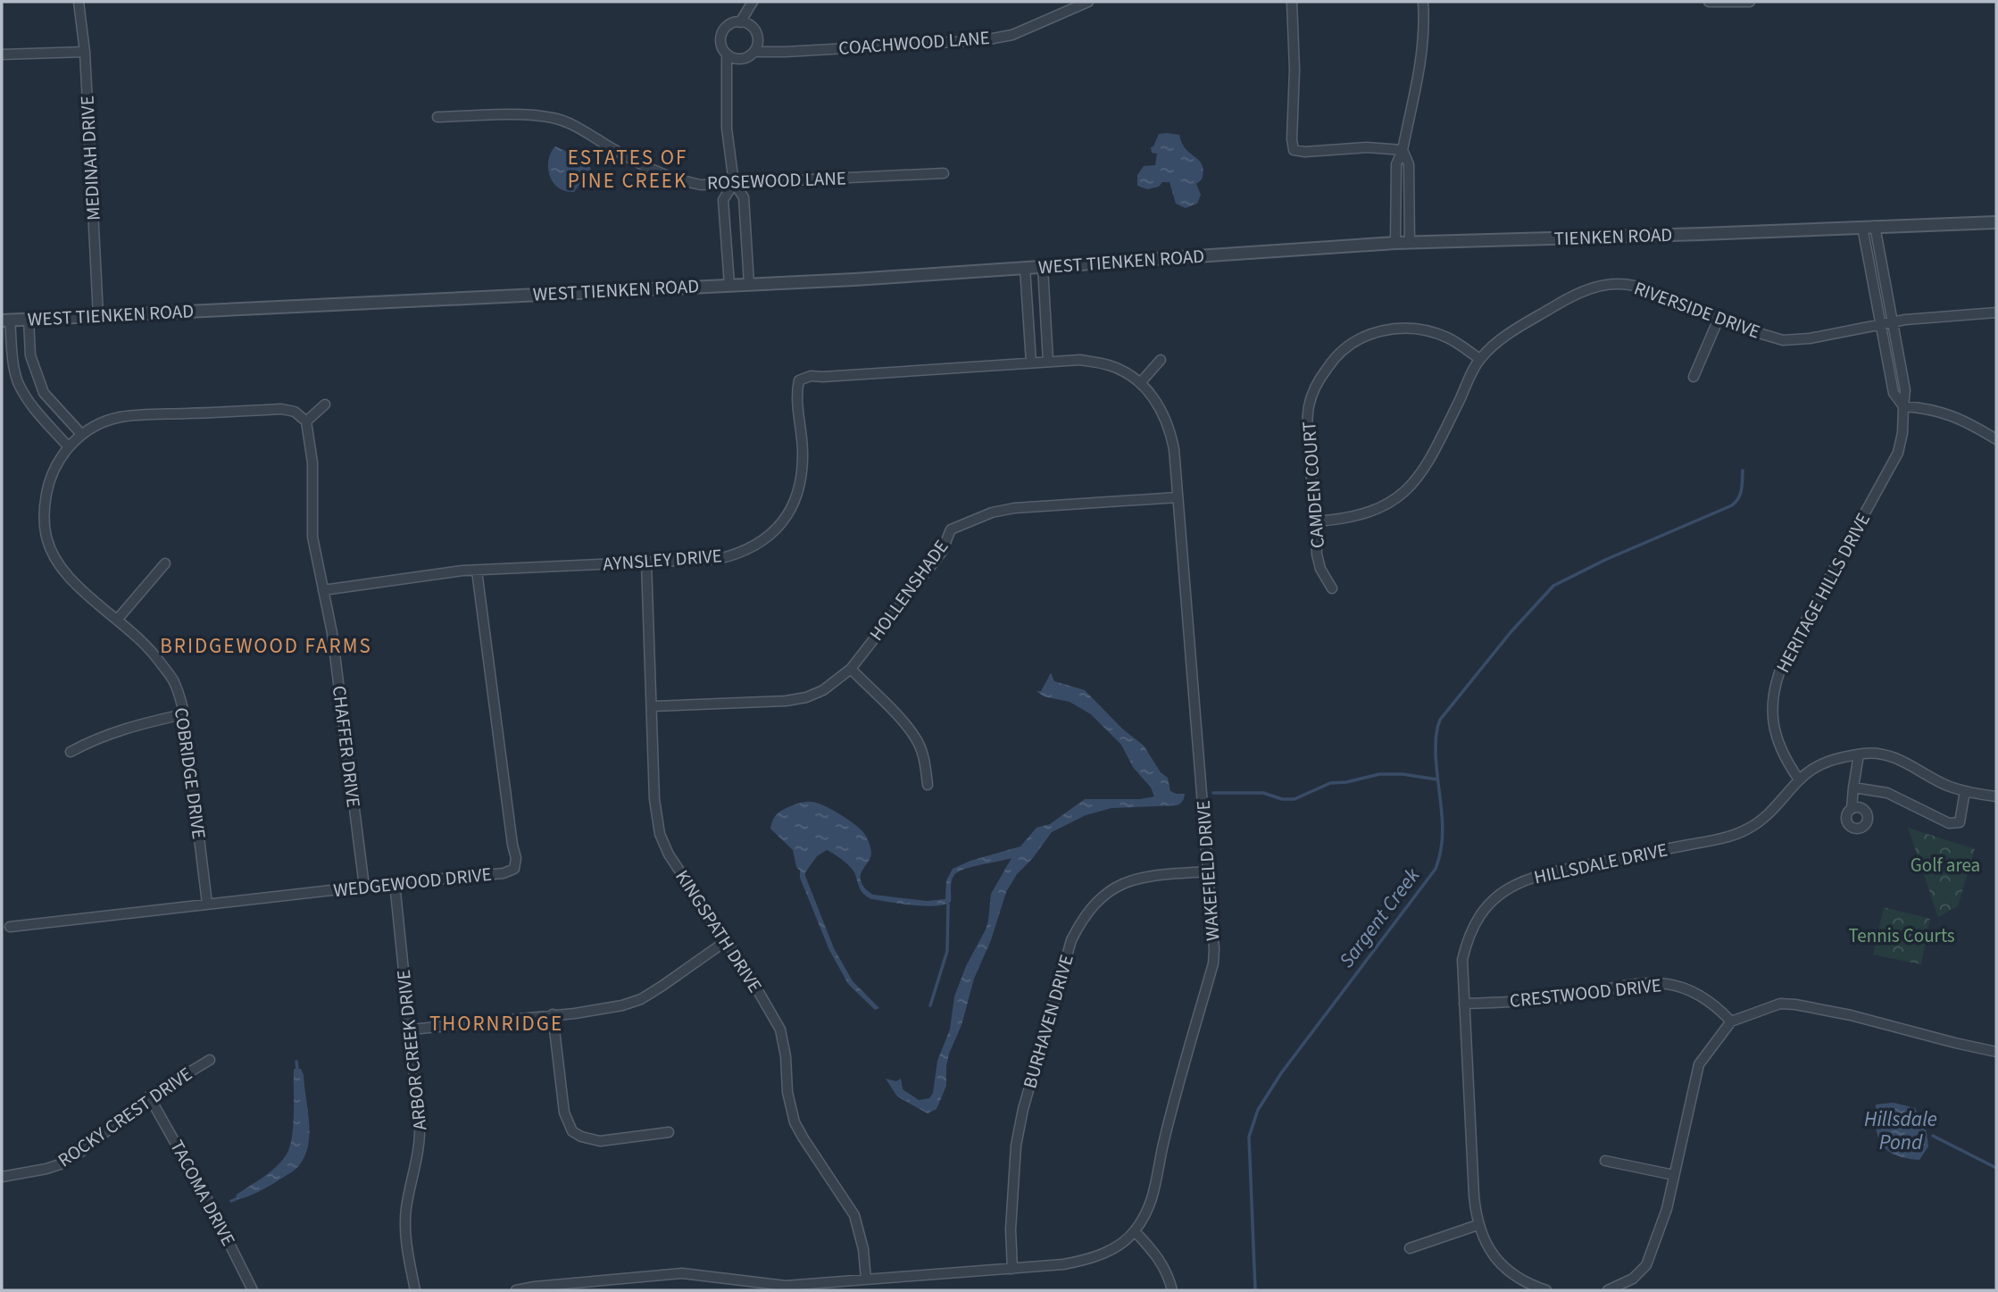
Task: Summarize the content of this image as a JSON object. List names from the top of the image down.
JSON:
{
  "streets": {
    "street": [
      "COACHWOOD LANE",
      "MEDINAH DRIVE",
      "ROSEWOOD LANE",
      "TIENKEN ROAD",
      "WEST TIENKEN ROAD",
      "RIVERSIDE DRIVE",
      "CAMDEN COURT",
      "AYNSLEY DRIVE",
      "HOLLENSHADE",
      "HERITAGE HILLS DRIVE",
      "CHAFFER DRIVE",
      "COBRIDGE DRIVE",
      "HILLSDALE DRIVE",
      "WAKEFIELD DRIVE",
      "WEDGEWOOD DRIVE",
      "KINGSPATH DRIVE",
      "CRESTWOOD DRIVE",
      "BURHAVEN DRIVE",
      "ARBOR CREEK DRIVE",
      "ROCKY CREST DRIVE",
      "TACOMA DRIVE"
    ]
  },
  "crossings": [
    ["MEDINAH DRIVE", "WEST TIENKEN ROAD"],
    ["TIENKEN ROAD", "WEST TIENKEN ROAD"],
    ["TIENKEN ROAD", "HERITAGE HILLS DRIVE"],
    ["RIVERSIDE DRIVE", "CAMDEN COURT"],
    ["RIVERSIDE DRIVE", "HERITAGE HILLS DRIVE"],
    ["AYNSLEY DRIVE", "CHAFFER DRIVE"],
    ["AYNSLEY DRIVE", "WAKEFIELD DRIVE"],
    ["AYNSLEY DRIVE", "WEDGEWOOD DRIVE"],
    ["AYNSLEY DRIVE", "KINGSPATH DRIVE"],
    ["HOLLENSHADE", "WAKEFIELD DRIVE"],
    ["HOLLENSHADE", "KINGSPATH DRIVE"],
    ["HERITAGE HILLS DRIVE", "HILLSDALE DRIVE"],
    ["CHAFFER DRIVE", "WEDGEWOOD DRIVE"],
    ["COBRIDGE DRIVE", "WEDGEWOOD DRIVE"],
    ["HILLSDALE DRIVE", "CRESTWOOD DRIVE"],
    ["WAKEFIELD DRIVE", "BURHAVEN DRIVE"],
    ["WEDGEWOOD DRIVE", "ARBOR CREEK DRIVE"],
    ["ROCKY CREST DRIVE", "TACOMA DRIVE"]
  ],
  "districts": ["ESTATES OF PINE CREEK", "BRIDGEWOOD FARMS", "THORNRIDGE"],
  "water": ["Sargent Creek", "Hillsdale Pond"],
  "parks": ["Golf area", "Tennis Courts"]
}
